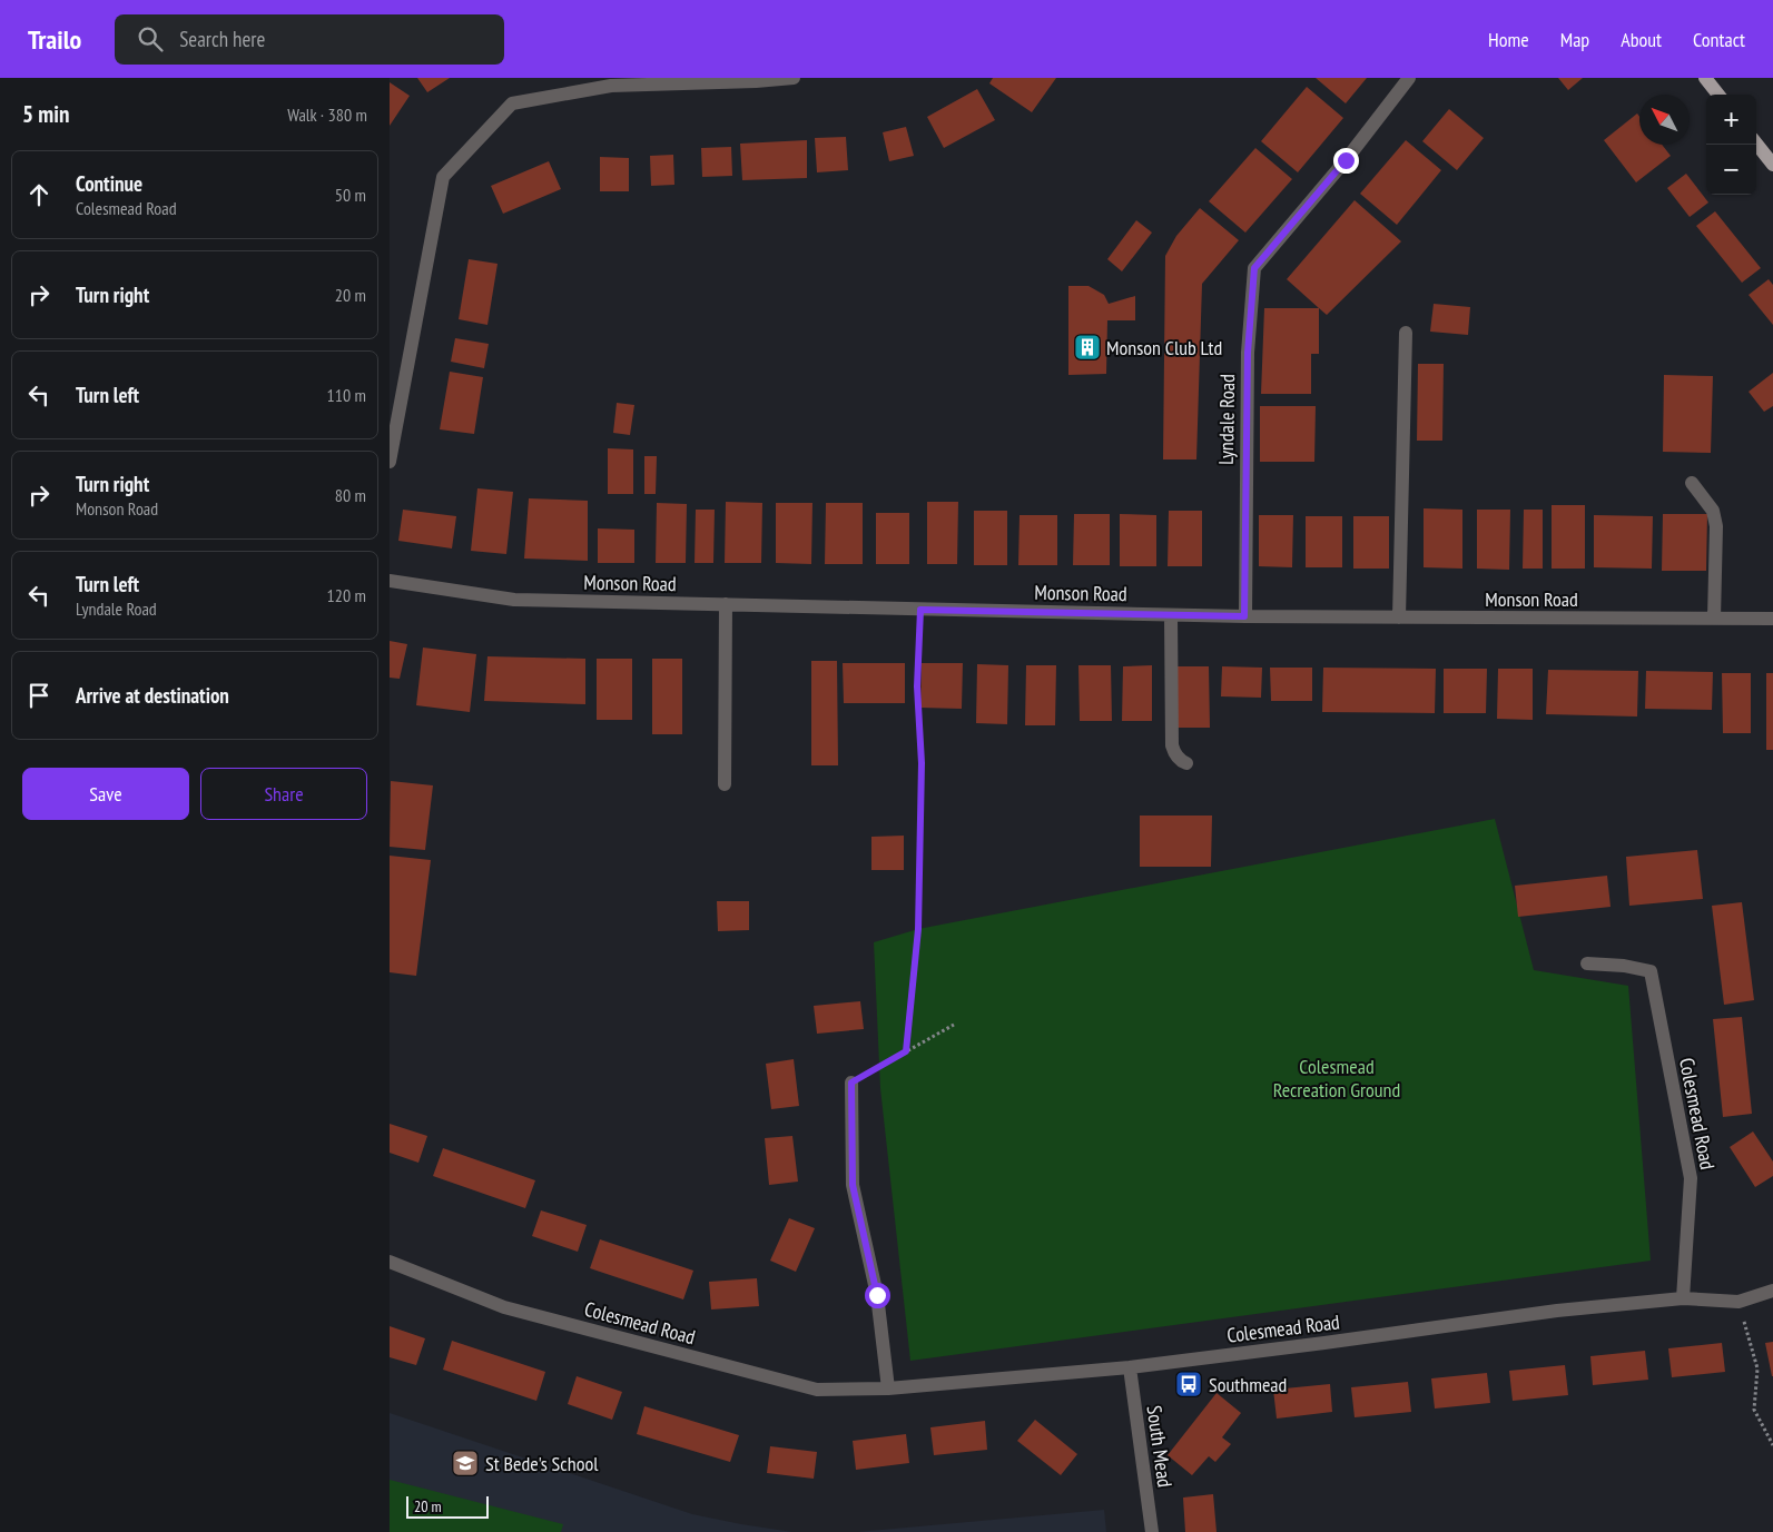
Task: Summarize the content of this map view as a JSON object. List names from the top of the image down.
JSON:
{
  "streets": {
    "street": [
      "Lyndale Road",
      "Monson Road",
      "Colesmead Road",
      "South Mead"
    ]
  },
  "crossings": [
    ["Lyndale Road", "Monson Road"],
    ["Colesmead Road", "South Mead"]
  ],
  "parks": ["Colesmead Recreation Ground"],
  "places": {
    "building": ["Monson Club Ltd"],
    "bus stop": ["Southmead"],
    "school or university": ["St Bede's School"]
  },
  "scale_bar": "20 m",
  "north": "top left",
  "page": {
    "header": "Trailo",
    "search": "Search here",
    "nav": [
      "Home",
      "Map",
      "About",
      "Contact"
    ],
    "heading": ["5 min", "Walk · 380 m"],
    "map_buttons": ["+", "−"],
    "list": [
      ["Continue", "Colesmead Road", "50 m"],
      ["Turn right", "20 m"],
      ["Turn left", "110 m"],
      ["Turn right", "Monson Road", "80 m"],
      ["Turn left", "Lyndale Road", "120 m"],
      "Arrive at destination"
    ],
    "buttons": ["Save", "Share"],
    "scale": "20 m"
  }
}
